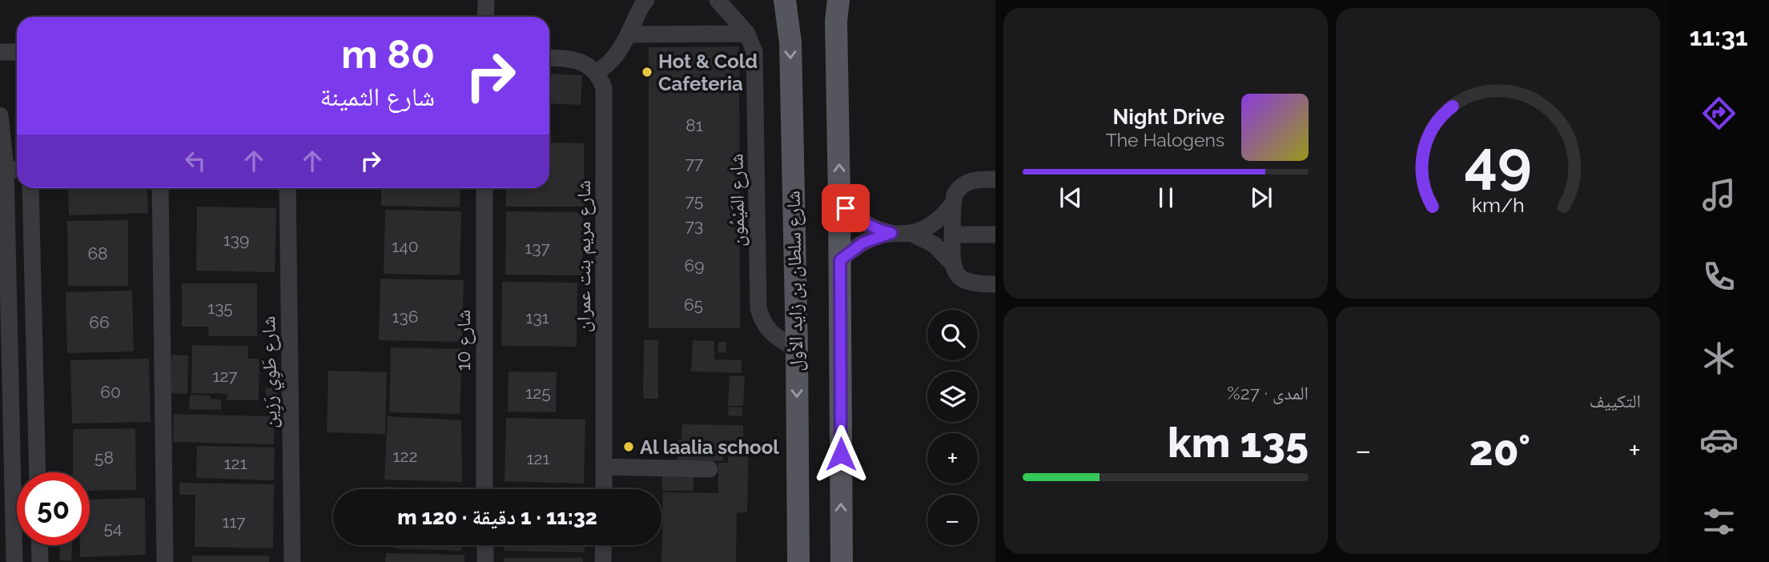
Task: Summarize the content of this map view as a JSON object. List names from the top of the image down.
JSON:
{
  "streets": {
    "main road": ["شارع سلطان بن زايد الأول"],
    "street": [
      "شارع المَيْمُون",
      "شارع مريم بنت عمران",
      "شارع 10",
      "شارع طَوِي رَزِين"
    ]
  },
  "crossings": [
    ["شارع المَيْمُون", "شارع سلطان بن زايد الأول"]
  ],
  "places": ["Hot & Cold Cafeteria", "Al laalia school"],
  "house_numbers": [
    "81",
    "77",
    "75",
    "73",
    "139",
    "140",
    "137",
    "68",
    "69",
    "65",
    "135",
    "136",
    "131",
    "66",
    "127",
    "60",
    "125",
    "122",
    "58",
    "121",
    "121",
    "117",
    "54"
  ],
  "page": {
    "tabs": "11:31",
    "turn": ["80 m", "شارع الثمينة"],
    "song": ["Night Drive", "The Halogens"],
    "tile": [
      "التكييف",
      ["المدى · 27%", "135 km"]
    ],
    "map_buttons": ["+", "−"],
    "heat": ["−", "20°", "+"],
    "limit": "50",
    "trip": "11:32 · 1 دقيقة · 120 m",
    "gauge": ["49", "km/h"]
  }
}
